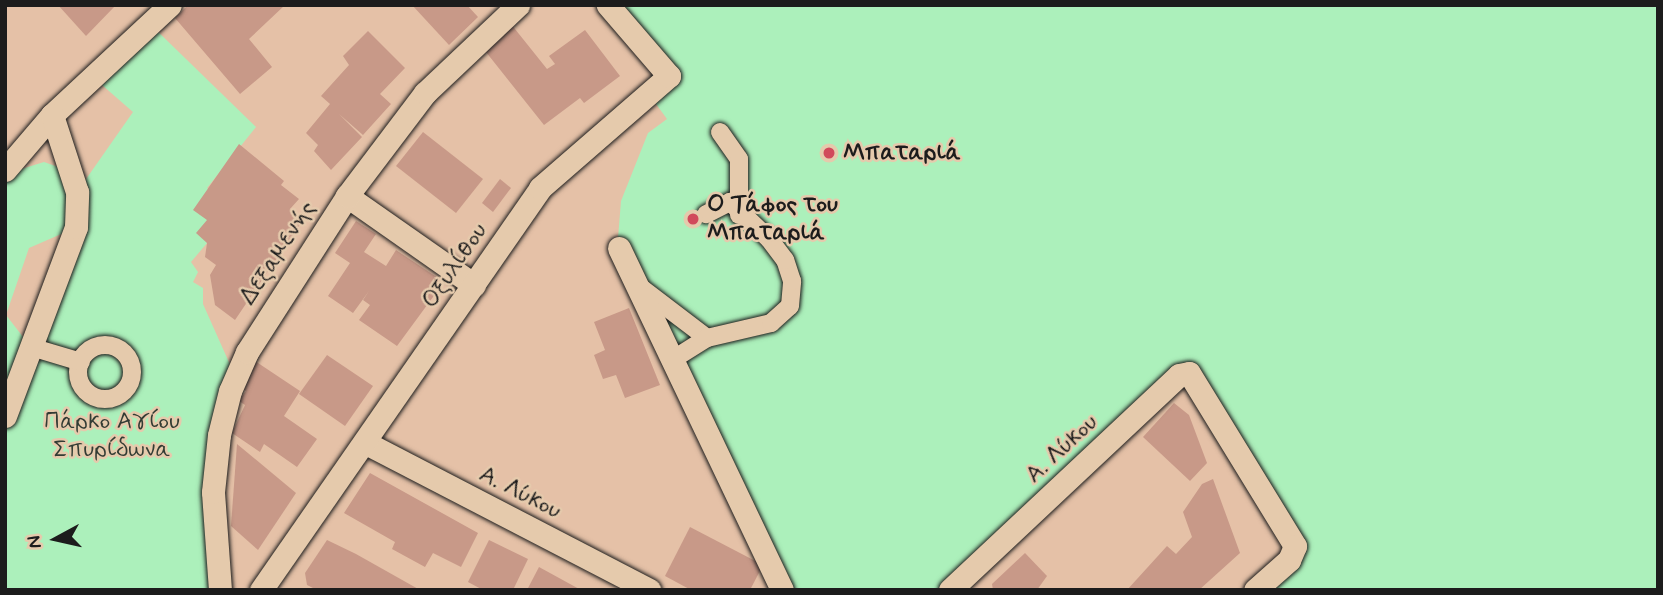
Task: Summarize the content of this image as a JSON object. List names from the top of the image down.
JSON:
{
  "streets": {
    "street": ["Δεξαμενής", "Οξυλίθου", "Α. Λύκου"]
  },
  "crossings": [
    ["Οξυλίθου", "Α. Λύκου"]
  ],
  "parks": ["Πάρκο Αγίου Σπυρίδωνα"],
  "places": ["Μπαταριά", "Ο Τάφος του Μπαταριά"],
  "north": "left"
}
